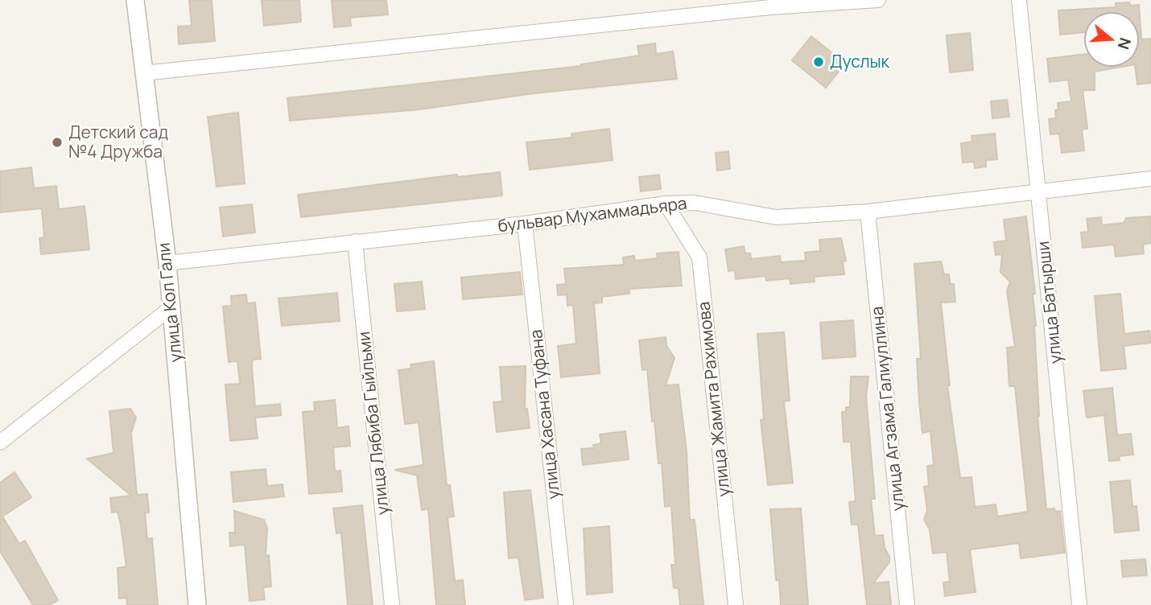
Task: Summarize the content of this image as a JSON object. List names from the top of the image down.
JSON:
{
  "streets": {
    "street": [
      "бульвар Мухаммадьяра",
      "улица Кол Гали",
      "улица Батырши",
      "улица Жамита Рахимова",
      "улица Агзама Галиуллина",
      "улица Хасана Туфана",
      "улица Лябиба Гыйльми"
    ]
  },
  "crossings": [
    ["бульвар Мухаммадьяра", "улица Кол Гали"],
    ["бульвар Мухаммадьяра", "улица Батырши"],
    ["бульвар Мухаммадьяра", "улица Жамита Рахимова"],
    ["бульвар Мухаммадьяра", "улица Агзама Галиуллина"],
    ["бульвар Мухаммадьяра", "улица Хасана Туфана"],
    ["бульвар Мухаммадьяра", "улица Лябиба Гыйльми"]
  ],
  "places": ["Дуслык", "Детский сад №4 Дружба"],
  "north": "right"
}
